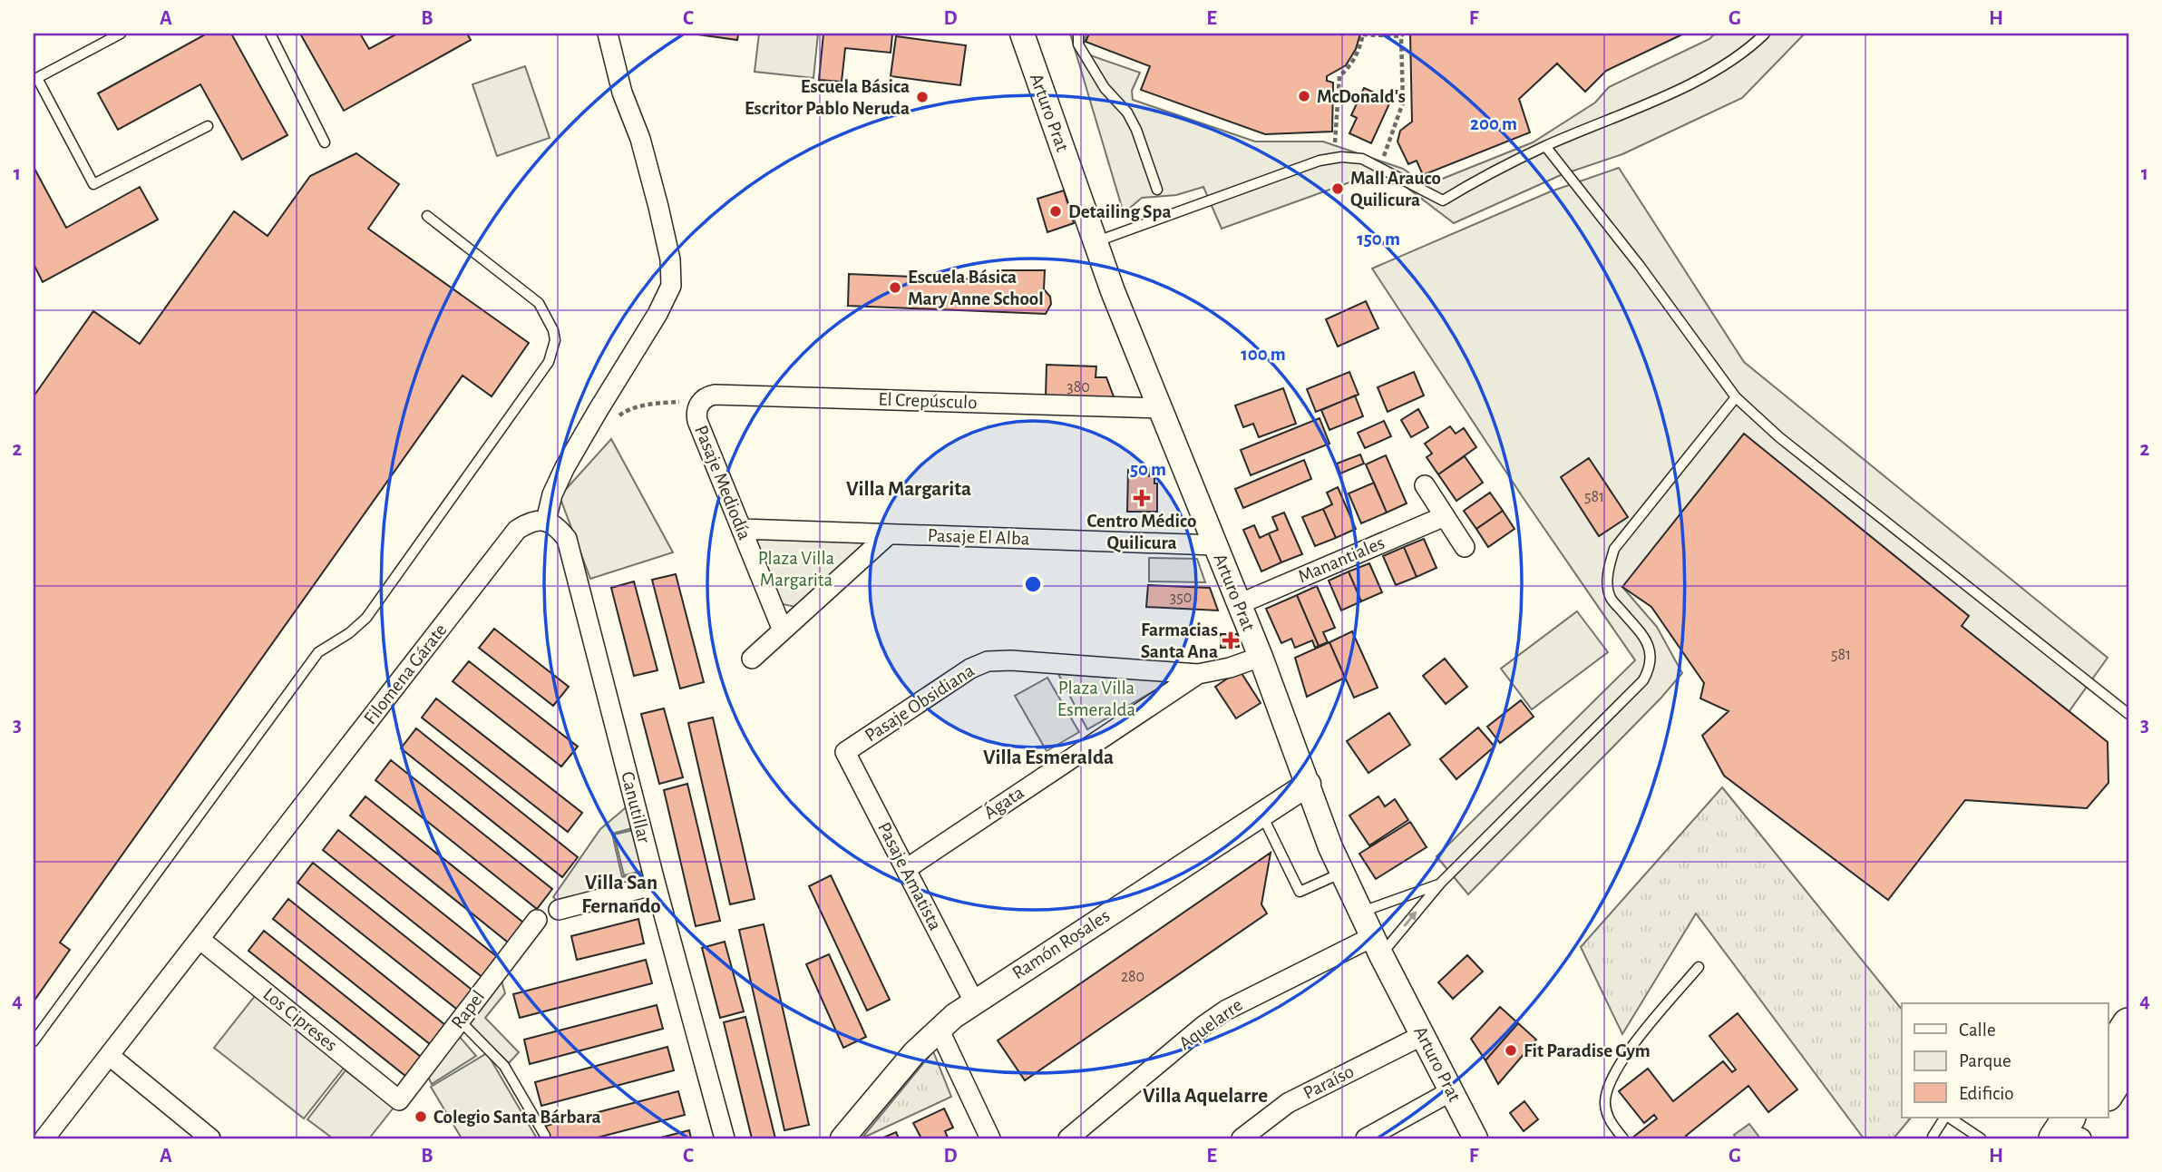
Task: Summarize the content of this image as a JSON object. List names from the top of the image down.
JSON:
{
  "streets": {
    "street": [
      "Arturo Prat",
      "El Crepúsculo",
      "Pasaje Mediodía",
      "Pasaje El Alba",
      "Manantiales",
      "Filomena Gárate",
      "Pasaje Obsidiana",
      "Ágata",
      "Canutillar",
      "Pasaje Amatista",
      "Ramón Rosales",
      "Rapel",
      "Los Cipreses",
      "Aquelarre",
      "Paraíso"
    ]
  },
  "crossings": [
    ["Arturo Prat", "El Crepúsculo"],
    ["Arturo Prat", "Pasaje El Alba"],
    ["Arturo Prat", "Manantiales"],
    ["Arturo Prat", "Pasaje Obsidiana"],
    ["Arturo Prat", "Ramón Rosales"],
    ["Arturo Prat", "Aquelarre"],
    ["Arturo Prat", "Paraíso"],
    ["El Crepúsculo", "Pasaje Mediodía"],
    ["Pasaje Mediodía", "Pasaje El Alba"],
    ["Filomena Gárate", "Canutillar"],
    ["Filomena Gárate", "Los Cipreses"],
    ["Pasaje Obsidiana", "Ágata"],
    ["Pasaje Obsidiana", "Pasaje Amatista"],
    ["Ágata", "Pasaje Amatista"],
    ["Pasaje Amatista", "Ramón Rosales"],
    ["Rapel", "Los Cipreses"]
  ],
  "districts": [
    "Villa Margarita",
    "Villa Esmeralda",
    "Villa San Fernando",
    "Villa Aquelarre"
  ],
  "parks": ["Plaza Villa Margarita", "Plaza Villa Esmeralda"],
  "places": {
    "other": [
      "McDonald's",
      "Escuela Básica Escritor Pablo Neruda",
      "Mall Arauco Quilicura",
      "Detailing Spa",
      "Escuela Básica Mary Anne School",
      "Fit Paradise Gym",
      "Colegio Santa Bárbara"
    ],
    "health": ["Centro Médico Quilicura", "Farmacias Santa Ana"]
  },
  "house_numbers": [
    "380",
    "581",
    "350",
    "581",
    "280"
  ],
  "legend": ["Calle", "Parque", "Edificio"],
  "grid": {
    "columns": [
      "A",
      "B",
      "C",
      "D",
      "E",
      "F",
      "G",
      "H"
    ],
    "rows": [
      "1",
      "2",
      "3",
      "4"
    ]
  },
  "rings": [
    "200 m",
    "150 m",
    "100 m",
    "50 m"
  ]
}
